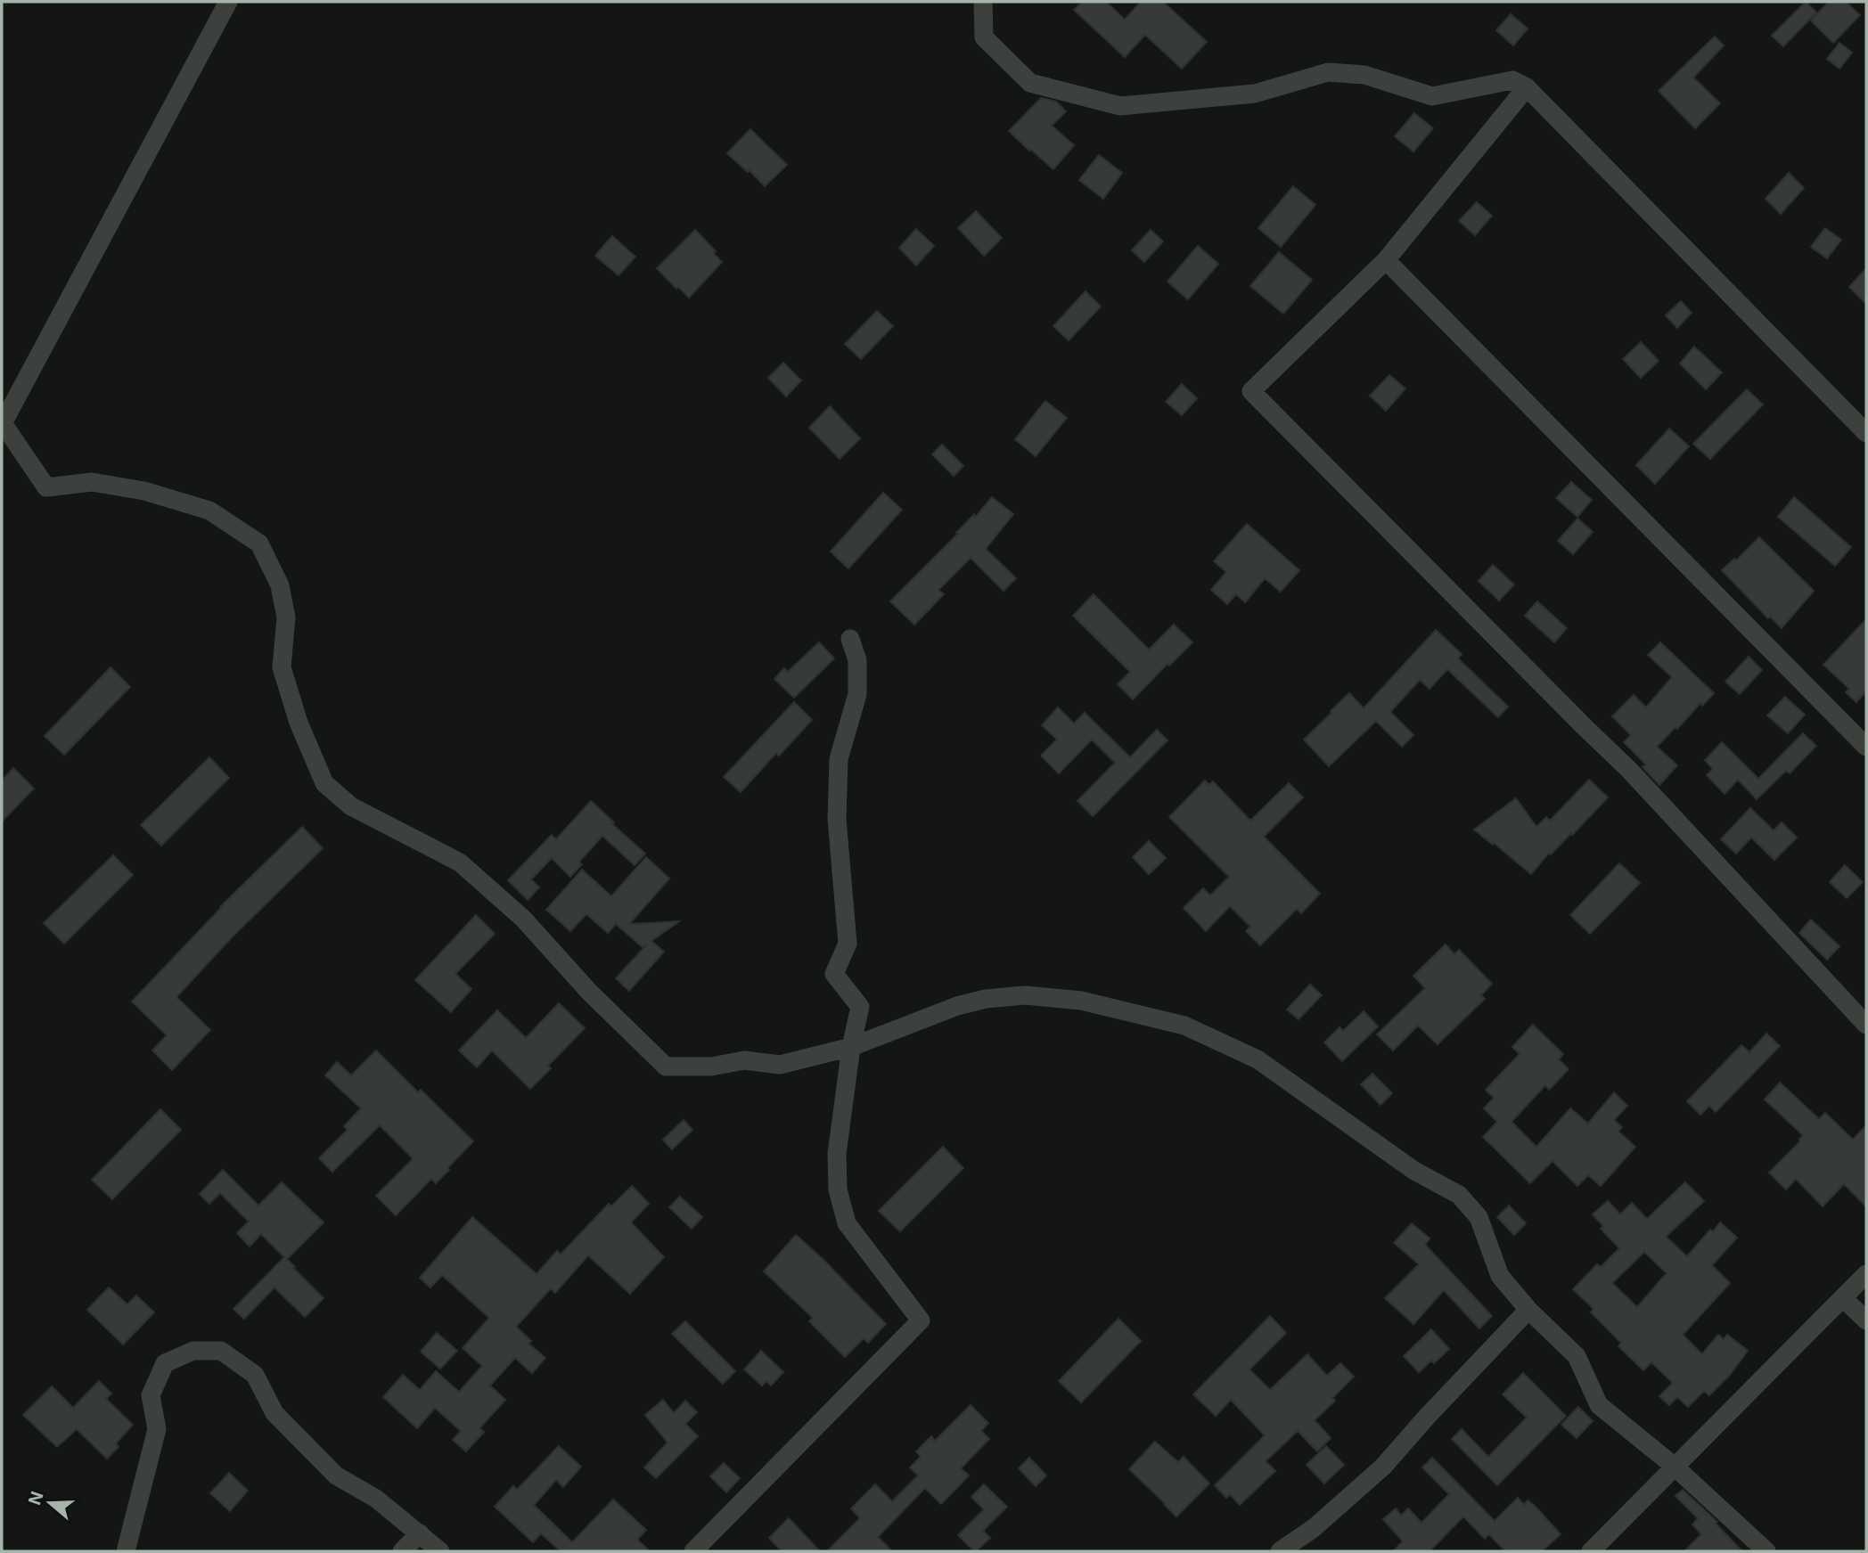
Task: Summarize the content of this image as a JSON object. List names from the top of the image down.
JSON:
{
  "north": "left"
}
